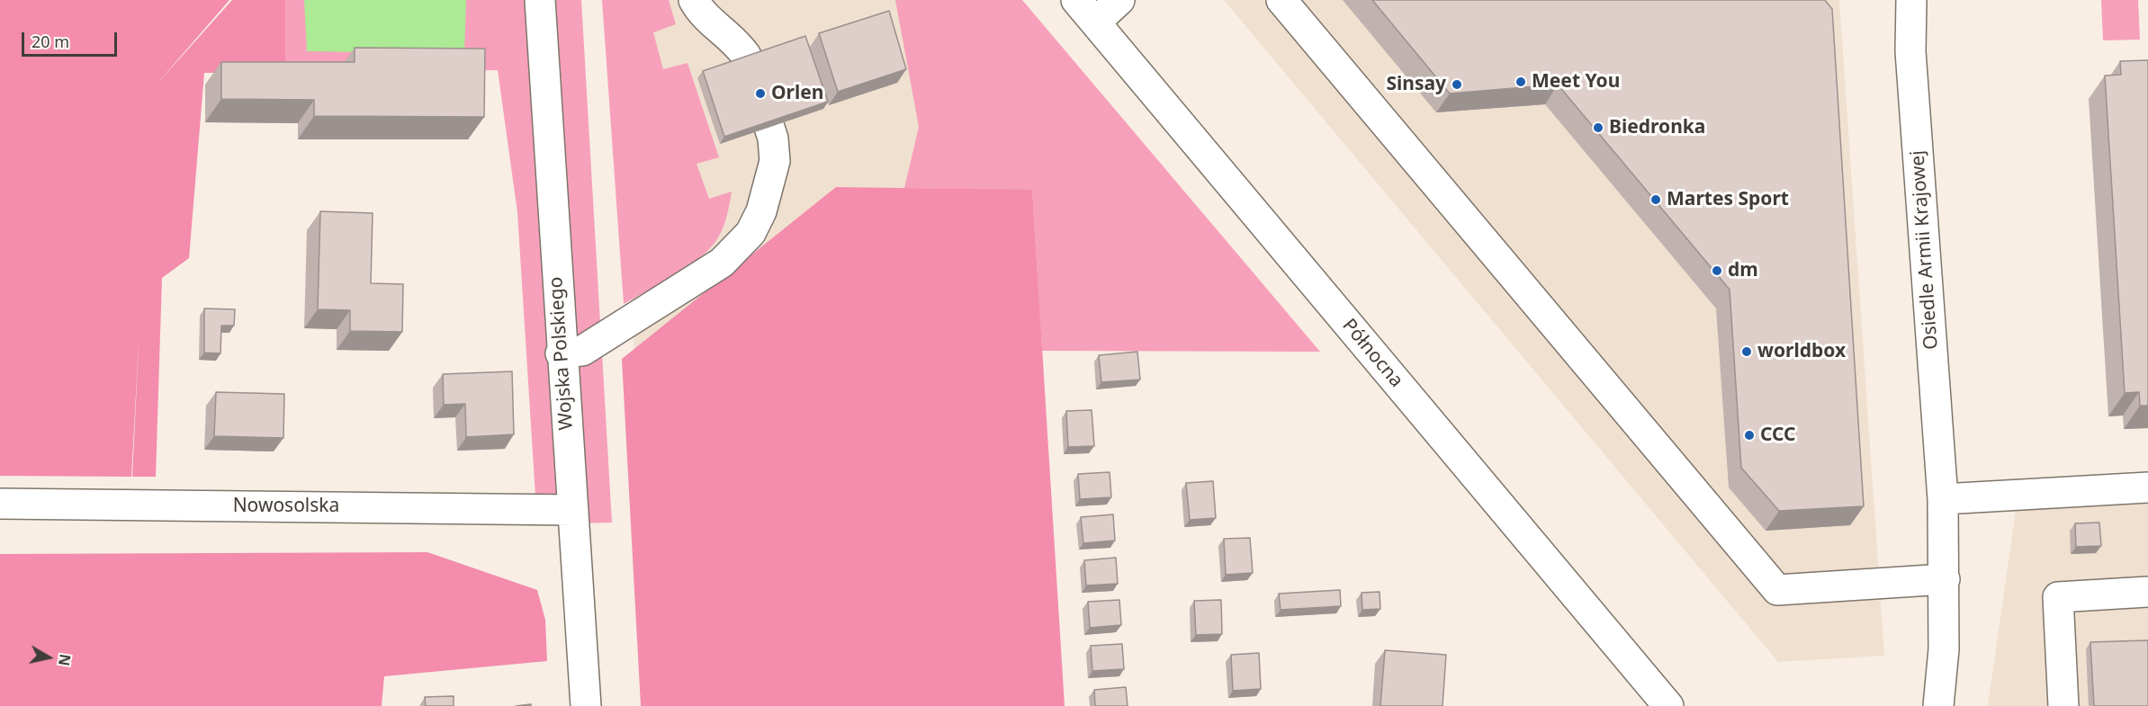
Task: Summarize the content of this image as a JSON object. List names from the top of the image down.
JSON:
{
  "streets": {
    "street": [
      "Osiedle Armii Krajowej",
      "Wojska Polskiego",
      "Północna",
      "Nowosolska"
    ]
  },
  "crossings": [
    ["Wojska Polskiego", "Nowosolska"]
  ],
  "places": [
    "Meet You",
    "Sinsay",
    "Orlen",
    "Biedronka",
    "Martes Sport",
    "dm",
    "worldbox",
    "CCC"
  ],
  "scale_bar": "20 m",
  "north": "right"
}
